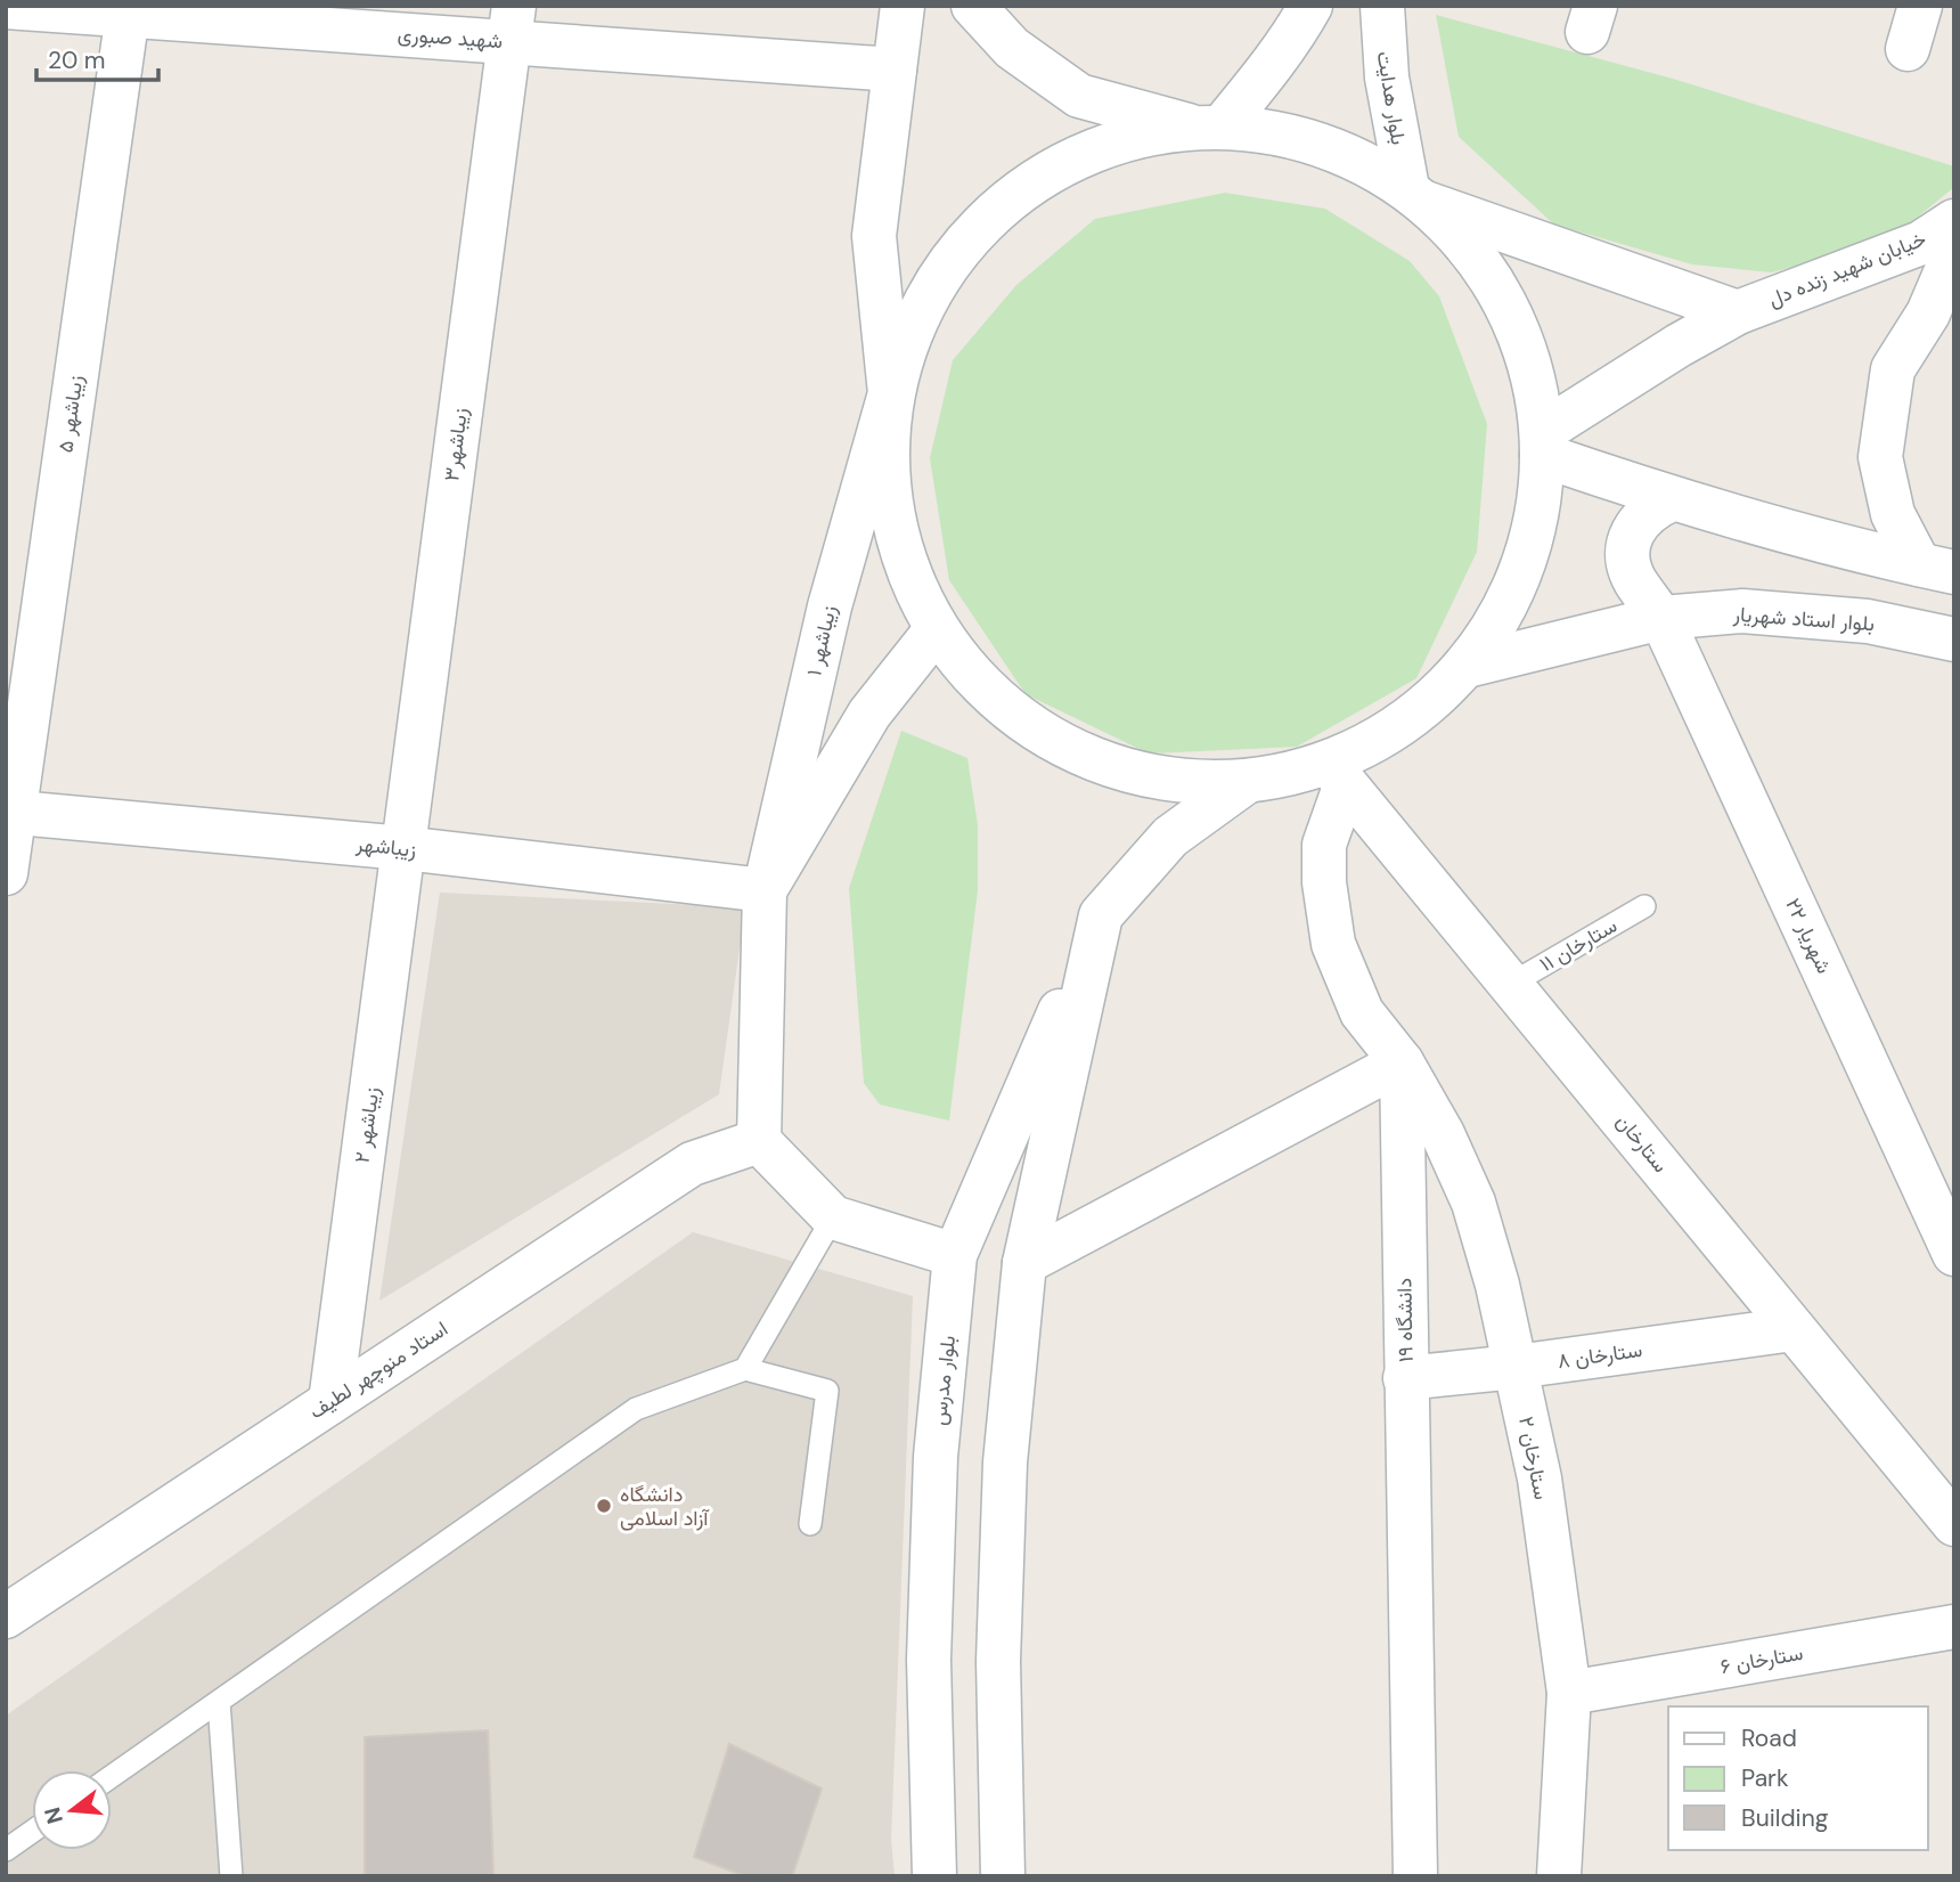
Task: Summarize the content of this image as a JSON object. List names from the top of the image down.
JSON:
{
  "streets": {
    "street": [
      "شهید صبوری",
      "بلوار هدایت",
      "خیابان شهید زنده دل",
      "زیباشهر ۵",
      "زیباشهر۳",
      "بلوار استاد شهریار",
      "زیباشهر ۱",
      "زیباشهر",
      "شهریار ۲۲",
      "زیباشهر ۲",
      "ستارخان",
      "دانشگاه ۱۹",
      "ستارخان ۸",
      "استاد منوچهر لطیف",
      "بلوار مدرس",
      "ستارخان ۲",
      "ستارخان ۶"
    ],
    "lane": ["ستارخان ۱۱"]
  },
  "crossings": [
    ["شهید صبوری", "زیباشهر ۵"],
    ["شهید صبوری", "زیباشهر۳"],
    ["زیباشهر ۵", "زیباشهر"],
    ["زیباشهر۳", "زیباشهر"],
    ["زیباشهر۳", "زیباشهر ۲"],
    ["بلوار استاد شهریار", "شهریار ۲۲"],
    ["زیباشهر ۱", "زیباشهر"],
    ["زیباشهر ۱", "استاد منوچهر لطیف"],
    ["زیباشهر", "زیباشهر ۲"],
    ["ستارخان ۱۱", "ستارخان"],
    ["زیباشهر ۲", "استاد منوچهر لطیف"],
    ["ستارخان", "ستارخان ۸"],
    ["دانشگاه ۱۹", "ستارخان ۸"],
    ["دانشگاه ۱۹", "ستارخان ۲"],
    ["ستارخان ۸", "ستارخان ۲"],
    ["ستارخان ۲", "ستارخان ۶"]
  ],
  "places": ["دانشگاه آزاد اسلامی"],
  "legend": ["Road", "Park", "Building"],
  "scale_bar": "20 m",
  "north": "left"
}
